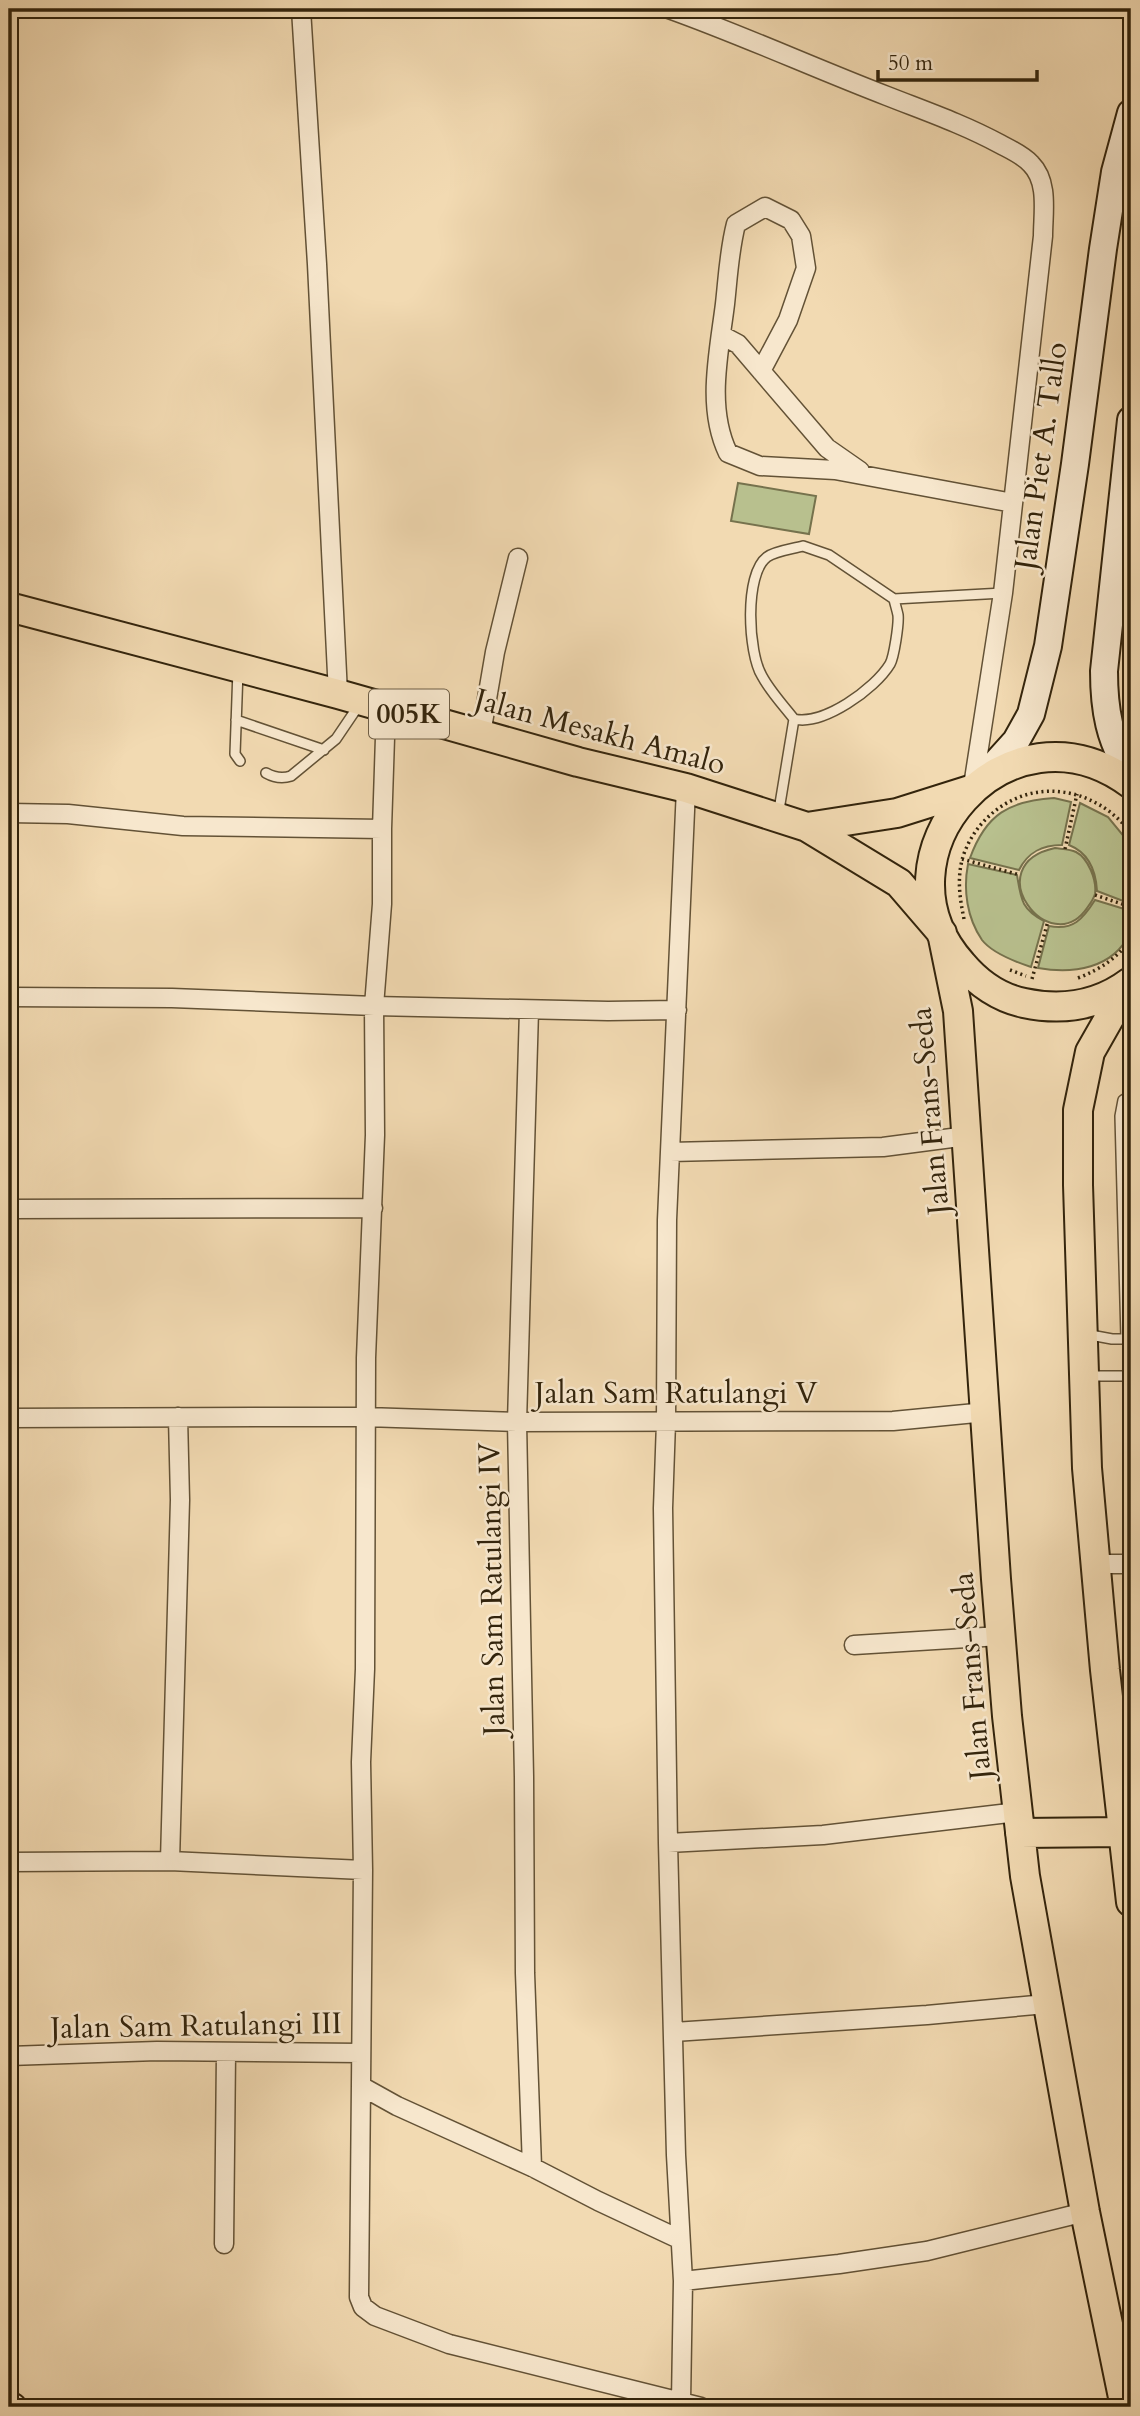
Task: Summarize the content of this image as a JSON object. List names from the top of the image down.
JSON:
{
  "streets": {
    "main road": [
      "Jalan Piet A. Tallo",
      "005K",
      "Jalan Mesakh Amalo",
      "Jalan Frans-Seda"
    ],
    "street": ["Jalan Sam Ratulangi V", "Jalan Sam Ratulangi IV", "Jalan Sam Ratulangi III"]
  },
  "crossings": [
    ["Jalan Piet A. Tallo", "Jalan Mesakh Amalo"],
    ["Jalan Mesakh Amalo", "Jalan Frans-Seda"],
    ["Jalan Frans-Seda", "Jalan Sam Ratulangi V"],
    ["Jalan Sam Ratulangi V", "Jalan Sam Ratulangi IV"]
  ],
  "scale_bar": "50 m"
}
